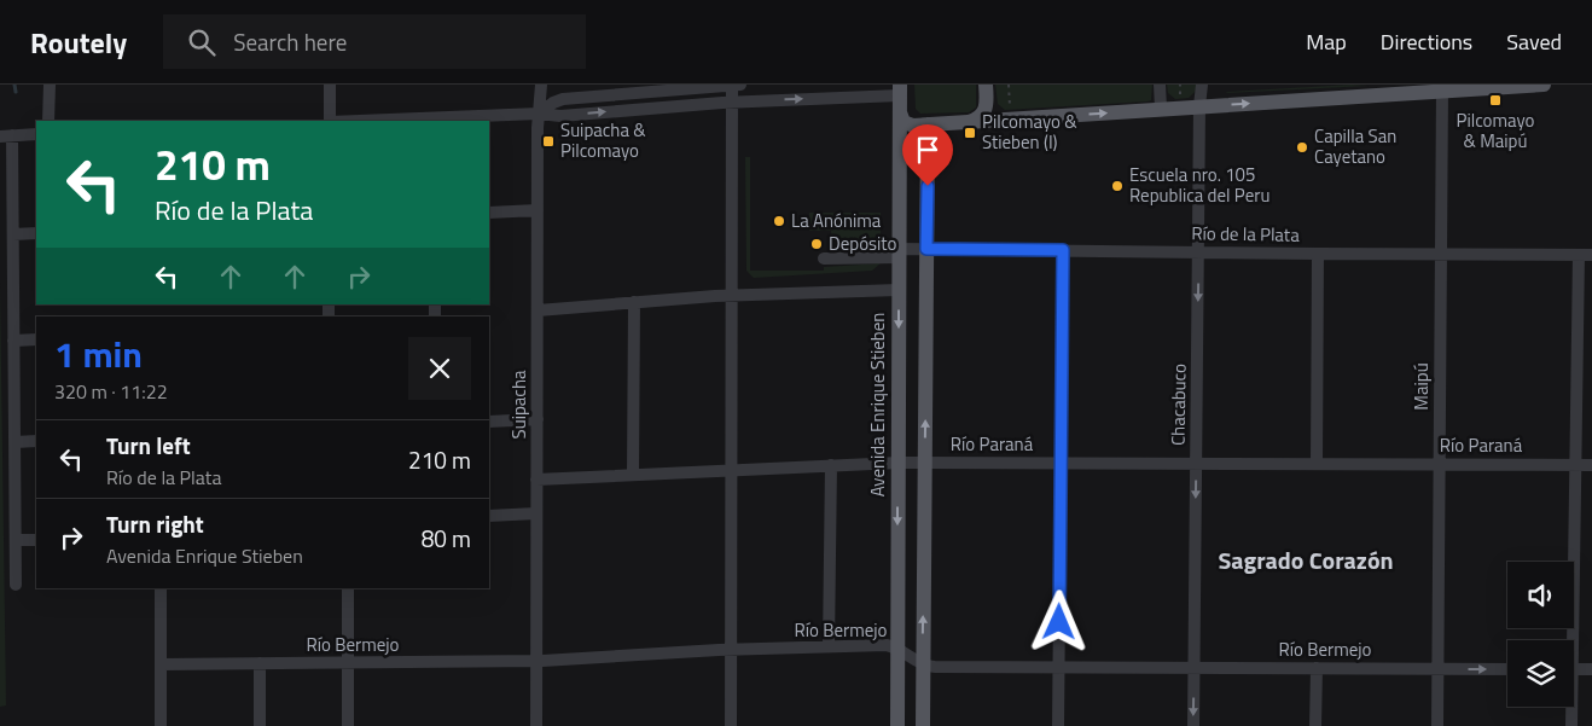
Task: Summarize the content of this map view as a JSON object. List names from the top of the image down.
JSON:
{
  "streets": {
    "main road": ["Avenida Enrique Stieben"],
    "street": [
      "Río de la Plata",
      "Maipú",
      "Suipacha",
      "Chacabuco",
      "Río Paraná",
      "Río Bermejo"
    ]
  },
  "crossings": [
    ["Río de la Plata", "Maipú"],
    ["Río de la Plata", "Avenida Enrique Stieben"],
    ["Río de la Plata", "Chacabuco"],
    ["Maipú", "Río Paraná"],
    ["Maipú", "Río Bermejo"],
    ["Suipacha", "Río Paraná"],
    ["Suipacha", "Río Bermejo"],
    ["Avenida Enrique Stieben", "Río Paraná"],
    ["Avenida Enrique Stieben", "Río Bermejo"],
    ["Chacabuco", "Río Paraná"],
    ["Chacabuco", "Río Bermejo"]
  ],
  "one_way": ["Chacabuco"],
  "districts": ["Sagrado Corazón"],
  "places": {
    "transit": ["Pilcomayo & Maipú", "Pilcomayo & Stieben (I)", "Suipacha & Pilcomayo"],
    "other": [
      "Capilla San Cayetano",
      "Escuela nro. 105 Republica del Peru",
      "La Anónima",
      "Depósito"
    ]
  },
  "page": {
    "header": "Routely",
    "search": "Search here",
    "nav": ["Map", "Directions", "Saved"],
    "turn": ["210 m", "Río de la Plata"],
    "heading": ["1 min", "320 m · 11:22"],
    "list": [
      {
        "name": "Turn left",
        "note": "Río de la Plata",
        "value": "210 m"
      },
      {
        "name": "Turn right",
        "note": "Avenida Enrique Stieben",
        "value": "80 m"
      }
    ]
  }
}
